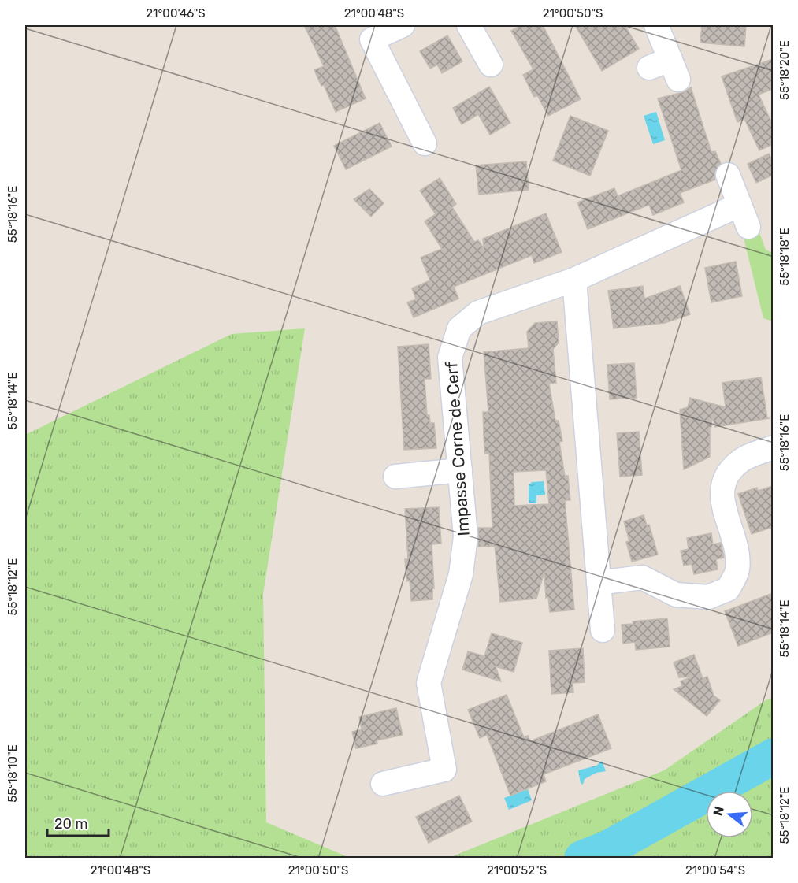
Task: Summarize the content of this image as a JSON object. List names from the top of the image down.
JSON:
{
  "streets": {
    "street": ["Impasse Corne de Cerf"]
  },
  "scale_bar": "20 m",
  "north": "left",
  "coordinates": [
    "21°00'46\"S",
    "21°00'48\"S",
    "21°00'50\"S",
    "55°18'20\"E",
    "55°18'16\"E",
    "55°18'18\"E",
    "55°18'14\"E",
    "55°18'12\"E",
    "55°18'10\"E",
    "21°00'52\"S",
    "21°00'54\"S"
  ]
}
